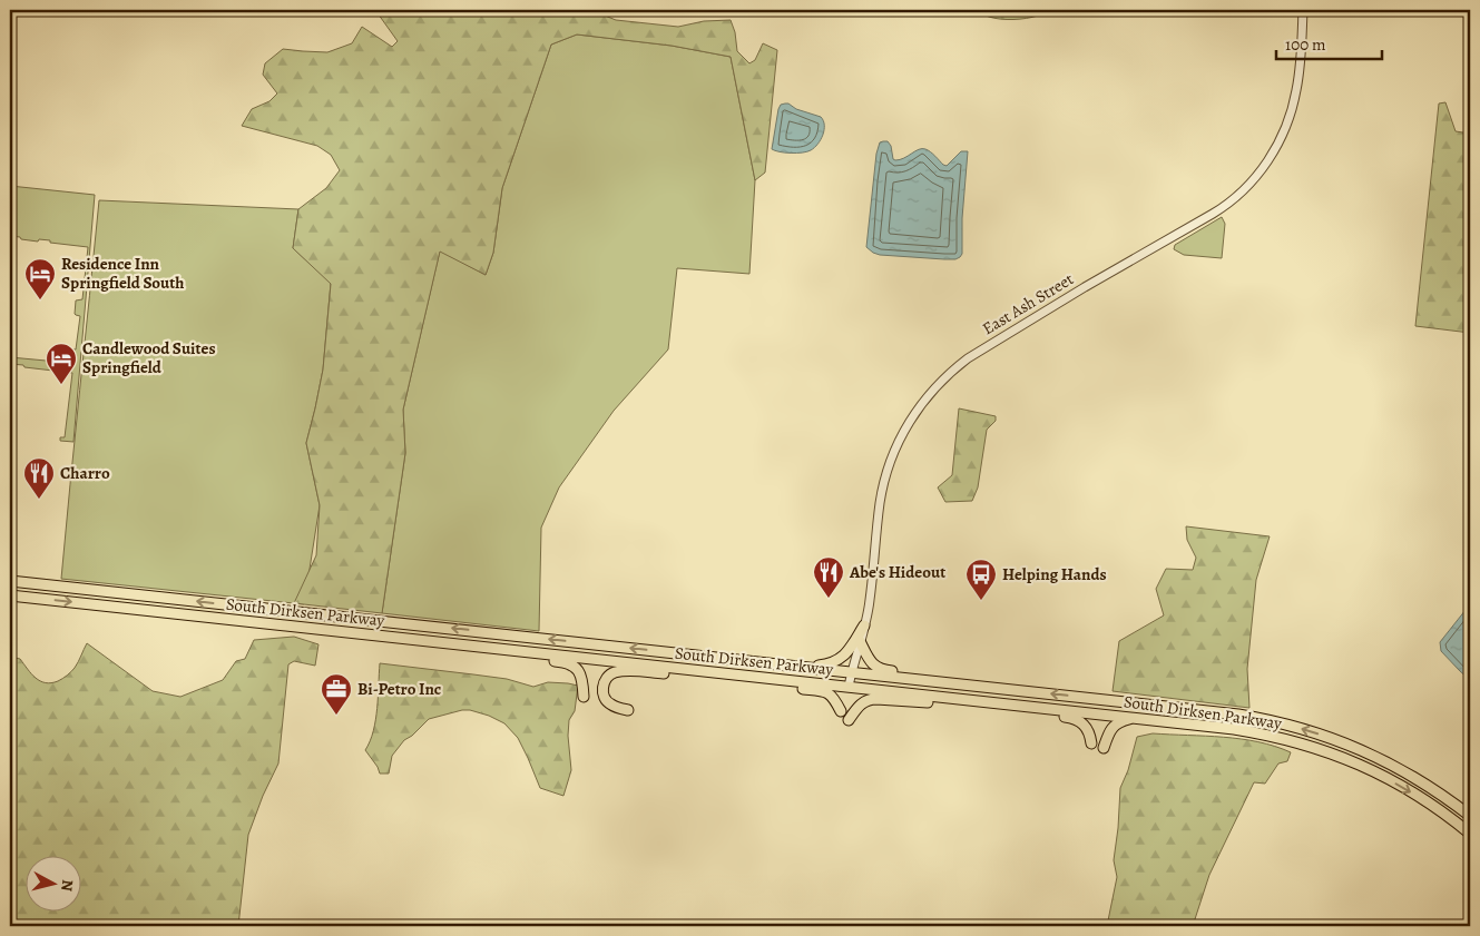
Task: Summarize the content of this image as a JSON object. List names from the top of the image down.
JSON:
{
  "streets": {
    "main road": ["South Dirksen Parkway"],
    "street": ["East Ash Street"]
  },
  "crossings": [
    ["East Ash Street", "South Dirksen Parkway"]
  ],
  "places": {
    "hotel": ["Residence Inn Springfield South", "Candlewood Suites Springfield"],
    "restaurant": ["Charro", "Abe's Hideout"],
    "bus stop": ["Helping Hands"],
    "office": ["Bi-Petro Inc"]
  },
  "scale_bar": "100 m",
  "north": "right"
}
